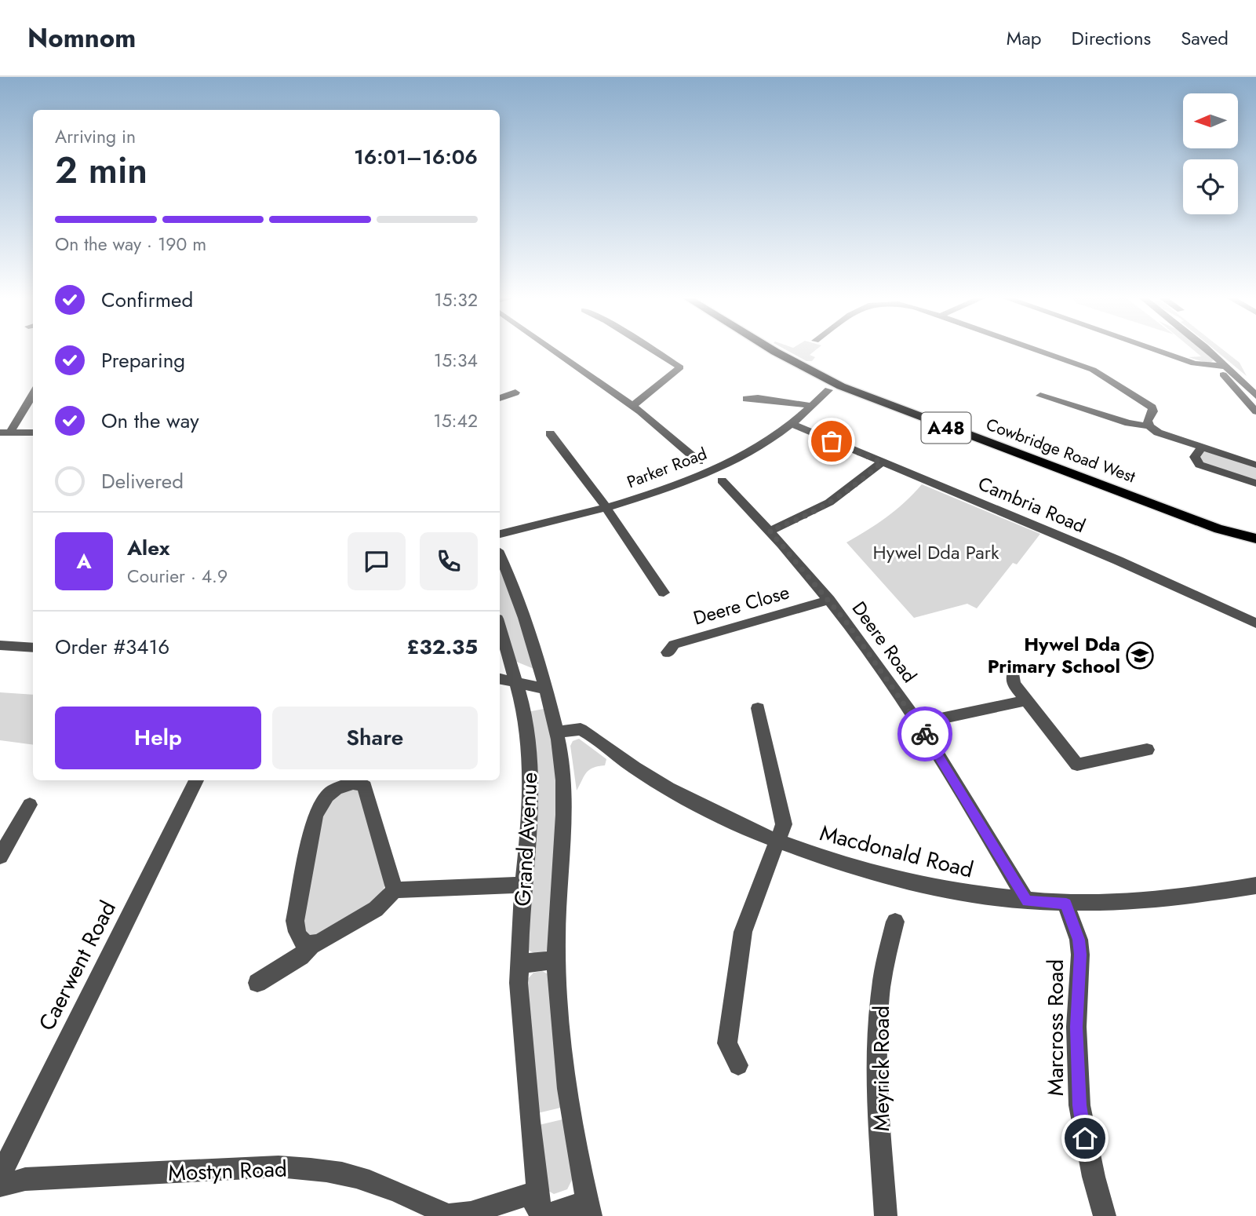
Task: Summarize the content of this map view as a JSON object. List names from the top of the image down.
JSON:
{
  "streets": {
    "highway": ["A48", "Cowbridge Road West"],
    "street": [
      "Parker Road",
      "Cambria Road",
      "Deere Close",
      "Deere Road",
      "Grand Avenue",
      "Macdonald Road",
      "Caerwent Road",
      "Marcross Road",
      "Meyrick Road",
      "Mostyn Road"
    ]
  },
  "crossings": [
    ["Parker Road", "Cambria Road"],
    ["Deere Close", "Deere Road"],
    ["Deere Road", "Macdonald Road"],
    ["Grand Avenue", "Macdonald Road"],
    ["Grand Avenue", "Mostyn Road"],
    ["Macdonald Road", "Marcross Road"]
  ],
  "parks": ["Hywel Dda Park"],
  "places": {
    "school or university": ["Hywel Dda Primary School"]
  },
  "north": "left",
  "page": {
    "header": "Nomnom",
    "nav": ["Map", "Directions", "Saved"],
    "heading": ["2 min", "Arriving in", "16:01–16:06"],
    "panel": [
      "Alex",
      "Courier · 4.9",
      "Order #3416",
      "£32.35"
    ],
    "bar": "On the way · 190 m",
    "list": [
      ["Confirmed", "15:32"],
      ["Preparing", "15:34"],
      ["On the way", "15:42"],
      "Delivered"
    ],
    "round": "A",
    "buttons": ["Help", "Share"]
  }
}
